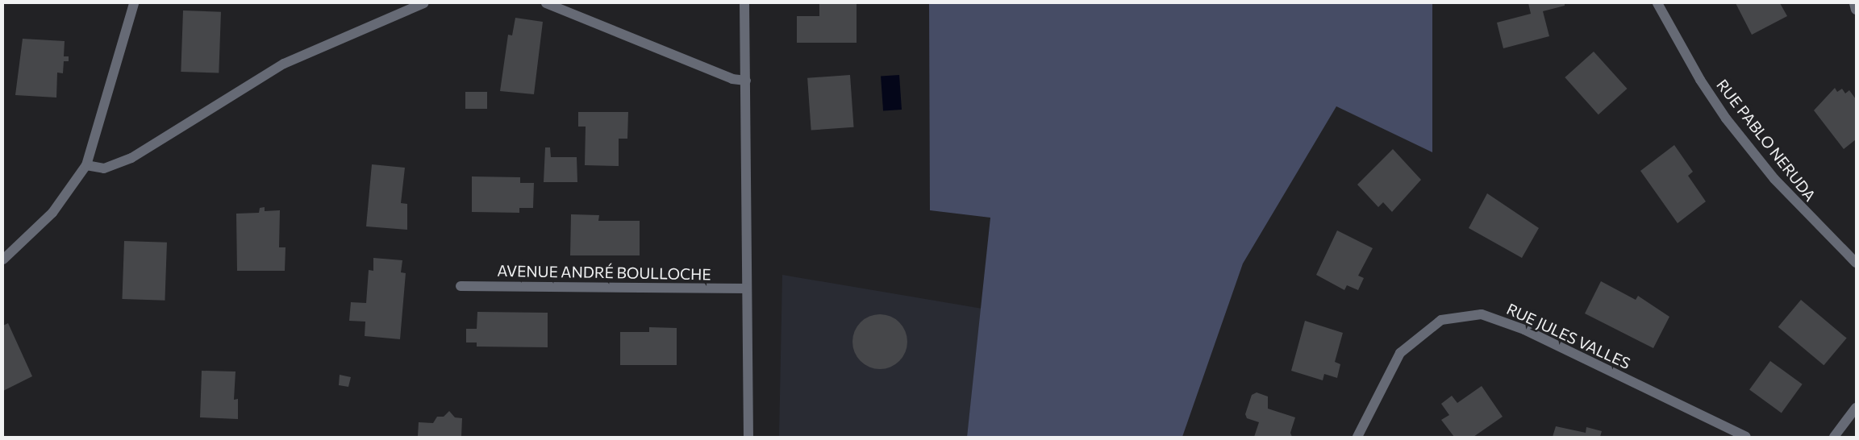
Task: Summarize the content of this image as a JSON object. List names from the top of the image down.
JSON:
{
  "streets": {
    "street": ["RUE PABLO NERUDA", "AVENUE ANDRÉ BOULLOCHE", "RUE JULES VALLES"]
  }
}
